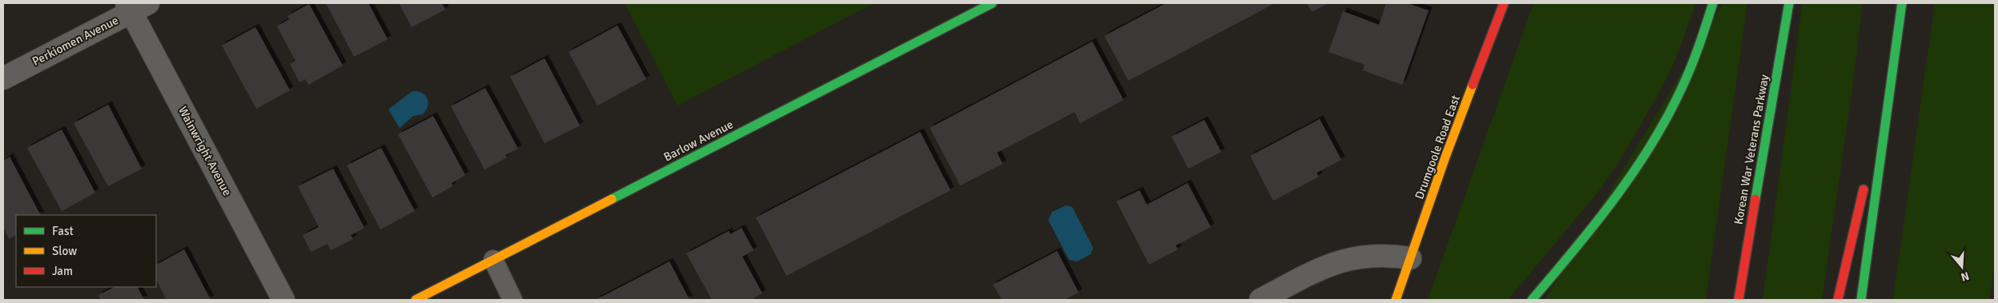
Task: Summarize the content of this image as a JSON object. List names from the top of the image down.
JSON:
{
  "streets": {
    "main road": ["Barlow Avenue", "Drumgoole Road East", "Korean War Veterans Parkway"],
    "street": ["Perkiomen Avenue", "Wainwright Avenue"]
  },
  "crossings": [
    ["Perkiomen Avenue", "Wainwright Avenue"]
  ],
  "legend": ["Fast", "Slow", "Jam"],
  "north": "bottom"
}
